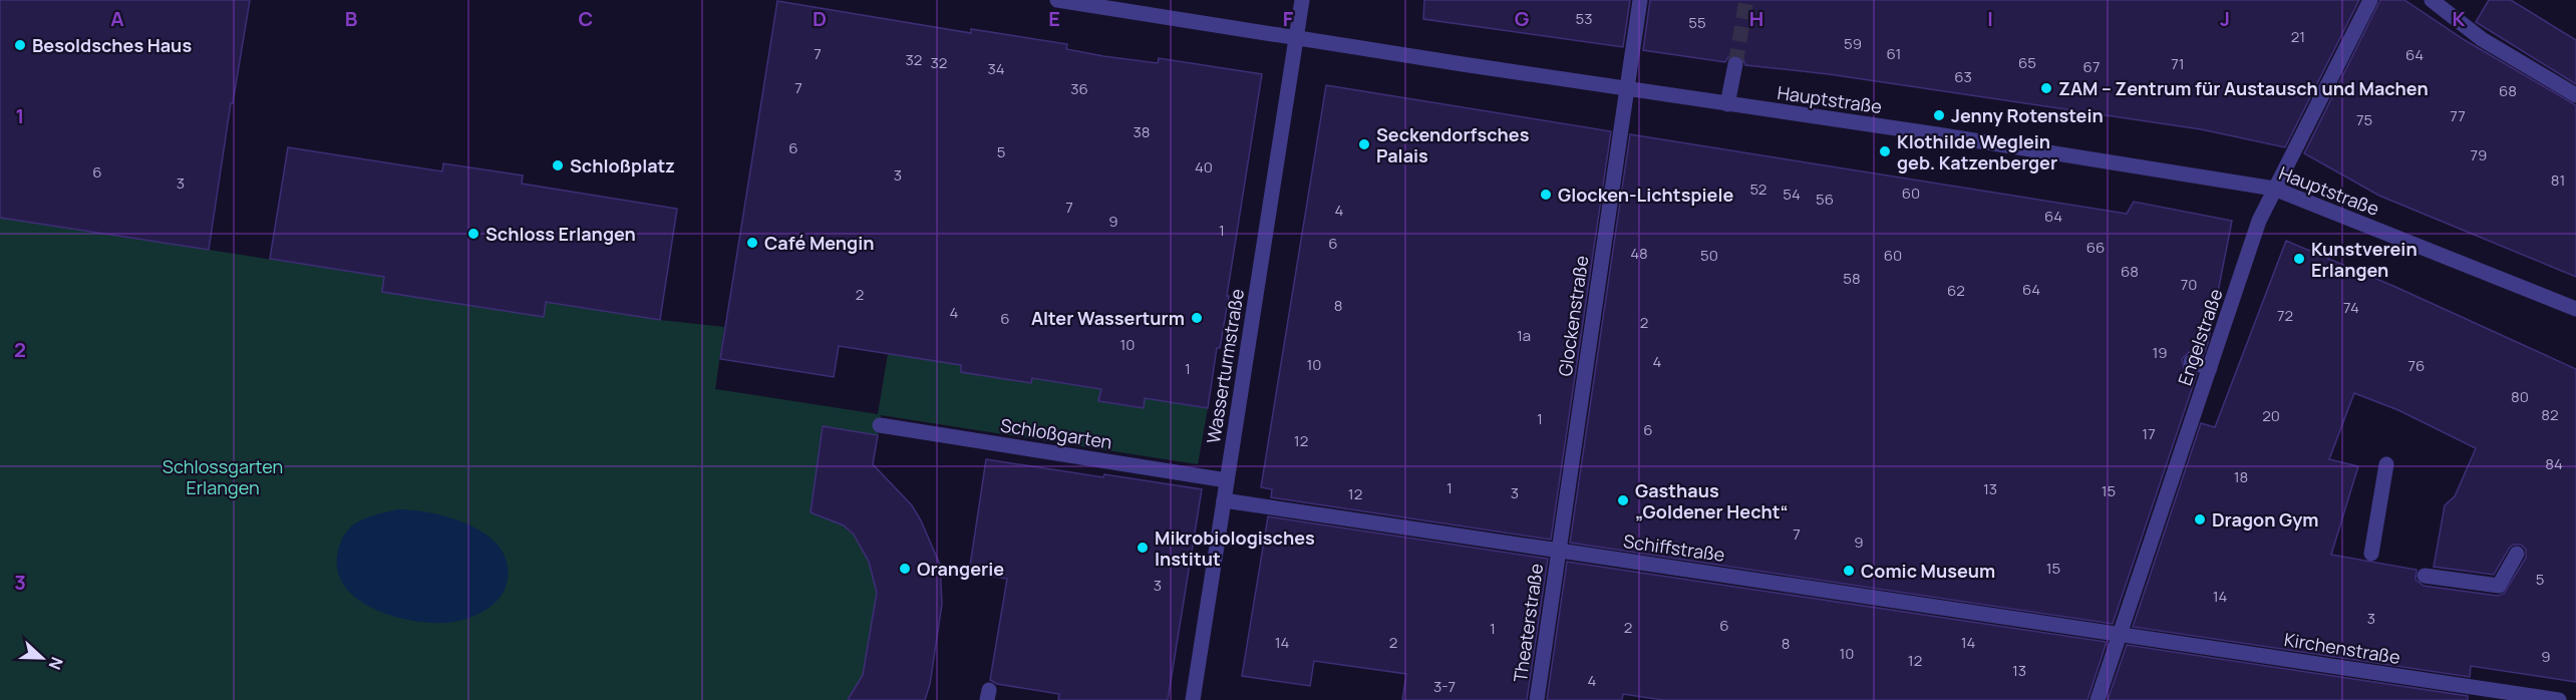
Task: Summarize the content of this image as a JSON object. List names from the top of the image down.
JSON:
{
  "streets": {
    "street": [
      "Hauptstraße",
      "Glockenstraße",
      "Engelstraße",
      "Wasserturmstraße",
      "Schloßgarten",
      "Schiffstraße",
      "Theaterstraße",
      "Kirchenstraße"
    ]
  },
  "crossings": [
    ["Hauptstraße", "Glockenstraße"],
    ["Hauptstraße", "Engelstraße"],
    ["Hauptstraße", "Wasserturmstraße"],
    ["Glockenstraße", "Schiffstraße"],
    ["Glockenstraße", "Theaterstraße"],
    ["Engelstraße", "Schiffstraße"],
    ["Engelstraße", "Kirchenstraße"],
    ["Wasserturmstraße", "Schloßgarten"],
    ["Wasserturmstraße", "Schiffstraße"],
    ["Schiffstraße", "Theaterstraße"],
    ["Schiffstraße", "Kirchenstraße"]
  ],
  "parks": ["Schlossgarten Erlangen"],
  "places": [
    "Besoldsches Haus",
    "ZAM – Zentrum für Austausch und Machen",
    "Jenny Rotenstein",
    "Seckendorfsches Palais",
    "Klothilde Weglein geb. Katzenberger",
    "Schloßplatz",
    "Glocken-Lichtspiele",
    "Schloss Erlangen",
    "Café Mengin",
    "Kunstverein Erlangen",
    "Alter Wasserturm",
    "Gasthaus „Goldener Hecht“",
    "Dragon Gym",
    "Mikrobiologisches Institut",
    "Orangerie",
    "Comic Museum"
  ],
  "house_numbers": [
    "53",
    "55",
    "21",
    "59",
    "7",
    "61",
    "64",
    "32",
    "32",
    "65",
    "71",
    "67",
    "34",
    "63",
    "7",
    "36",
    "68",
    "77",
    "75",
    "38",
    "6",
    "5",
    "79",
    "40",
    "6",
    "3",
    "81",
    "3",
    "52",
    "60",
    "54",
    "56",
    "7",
    "4",
    "64",
    "9",
    "1",
    "6",
    "66",
    "48",
    "50",
    "60",
    "68",
    "58",
    "70",
    "64",
    "62",
    "2",
    "8",
    "74",
    "4",
    "72",
    "6",
    "2",
    "1a",
    "10",
    "19",
    "4",
    "10",
    "76",
    "1",
    "80",
    "82",
    "20",
    "1",
    "6",
    "17",
    "12",
    "84",
    "18",
    "1",
    "13",
    "15",
    "3",
    "12",
    "7",
    "9",
    "15",
    "5",
    "3",
    "14",
    "3",
    "6",
    "2",
    "1",
    "14",
    "2",
    "14",
    "8",
    "10",
    "9",
    "12",
    "13",
    "4",
    "3-7"
  ],
  "north": "right",
  "grid": {
    "columns": [
      "A",
      "B",
      "C",
      "D",
      "E",
      "F",
      "G",
      "H",
      "I",
      "J",
      "K"
    ],
    "rows": ["1", "2", "3"]
  }
}
